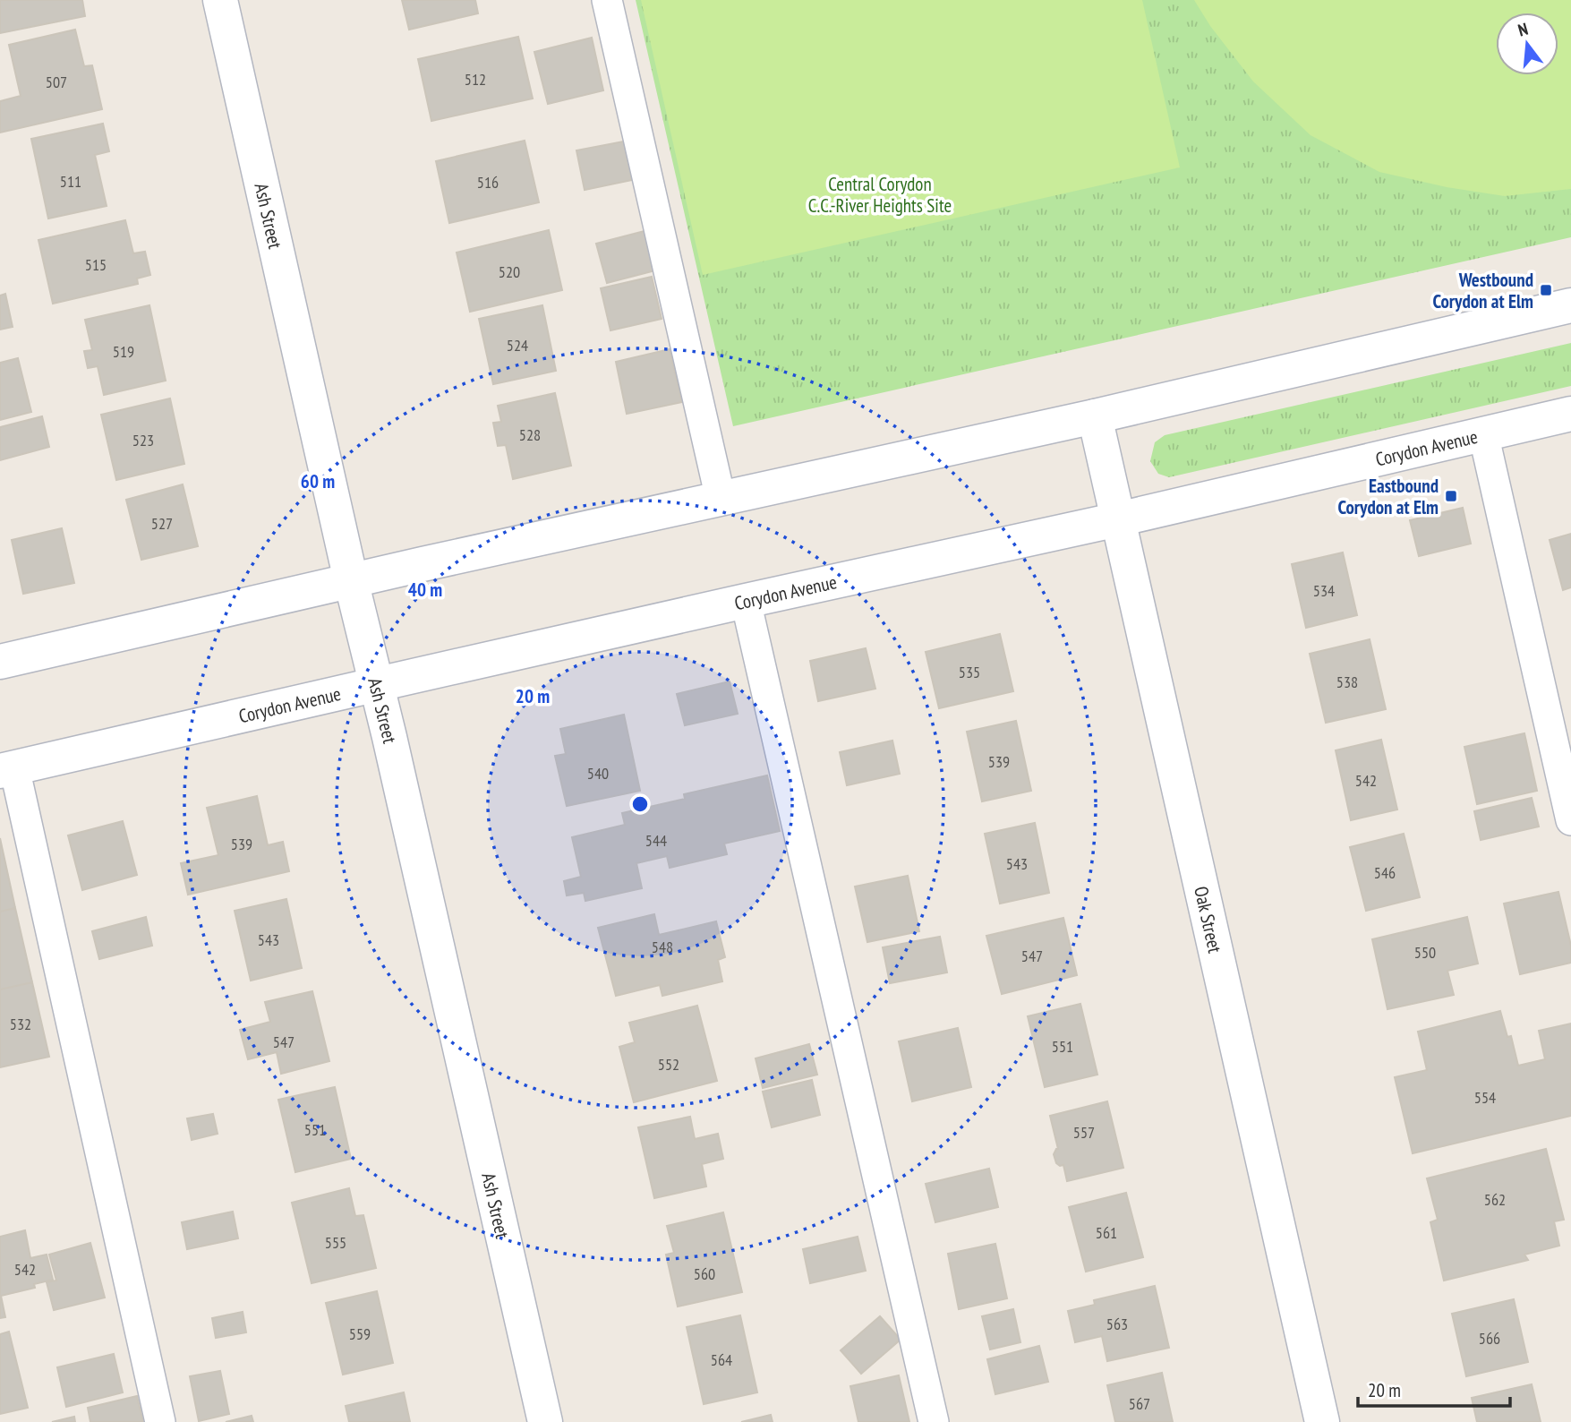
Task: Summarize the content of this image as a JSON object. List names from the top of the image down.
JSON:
{
  "streets": {
    "main road": ["Ash Street", "Corydon Avenue", "Oak Street"]
  },
  "crossings": [
    ["Ash Street", "Corydon Avenue"],
    ["Corydon Avenue", "Oak Street"]
  ],
  "parks": ["Central Corydon C.C.-River Heights Site"],
  "places": {
    "transit": ["Westbound Corydon at Elm", "Eastbound Corydon at Elm"]
  },
  "house_numbers": [
    "512",
    "507",
    "511",
    "516",
    "515",
    "520",
    "524",
    "519",
    "528",
    "523",
    "527",
    "534",
    "535",
    "538",
    "539",
    "540",
    "542",
    "544",
    "539",
    "543",
    "546",
    "543",
    "548",
    "550",
    "547",
    "532",
    "547",
    "551",
    "552",
    "554",
    "551",
    "557",
    "562",
    "561",
    "555",
    "542",
    "560",
    "563",
    "559",
    "566",
    "564",
    "567"
  ],
  "scale_bar": "20 m",
  "north": "top",
  "rings": ["60 m", "40 m", "20 m"]
}
